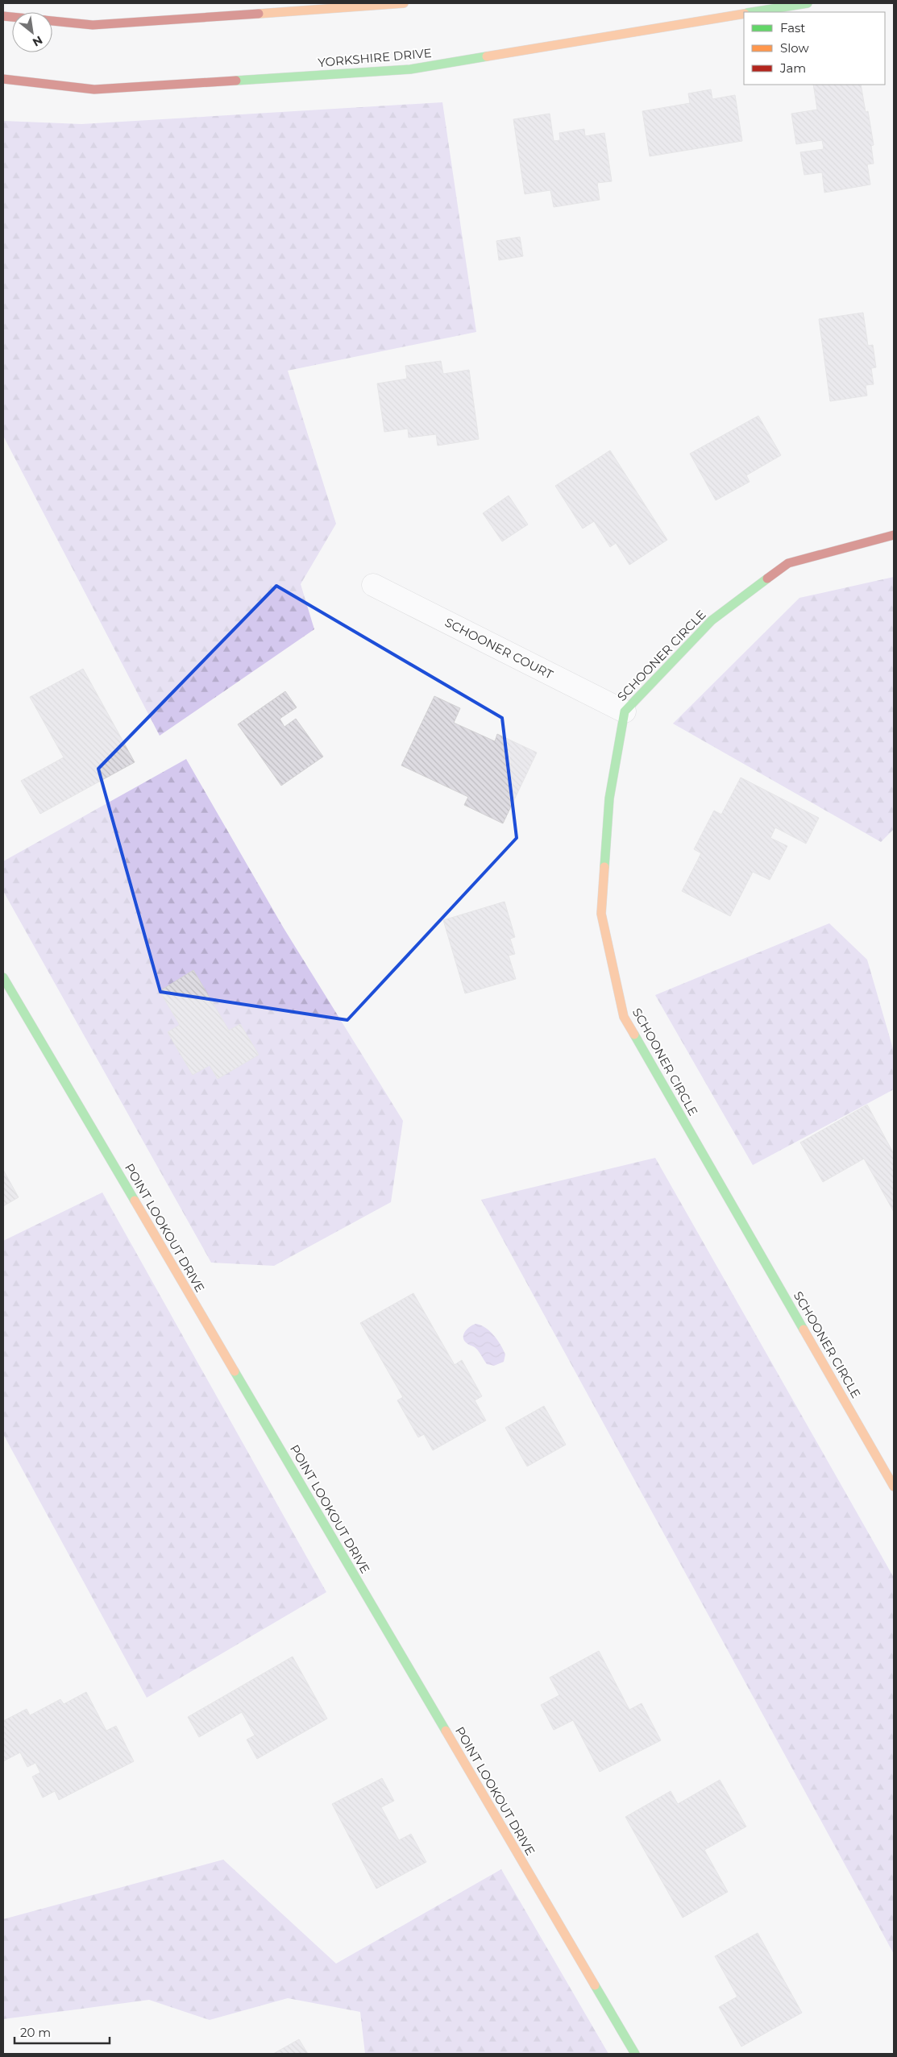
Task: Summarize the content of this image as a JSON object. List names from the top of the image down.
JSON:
{
  "streets": {
    "street": [
      "YORKSHIRE DRIVE",
      "SCHOONER COURT",
      "SCHOONER CIRCLE",
      "POINT LOOKOUT DRIVE"
    ]
  },
  "crossings": [
    ["SCHOONER COURT", "SCHOONER CIRCLE"]
  ],
  "legend": ["Fast", "Slow", "Jam"],
  "scale_bar": "20 m",
  "north": "bottom right"
}
